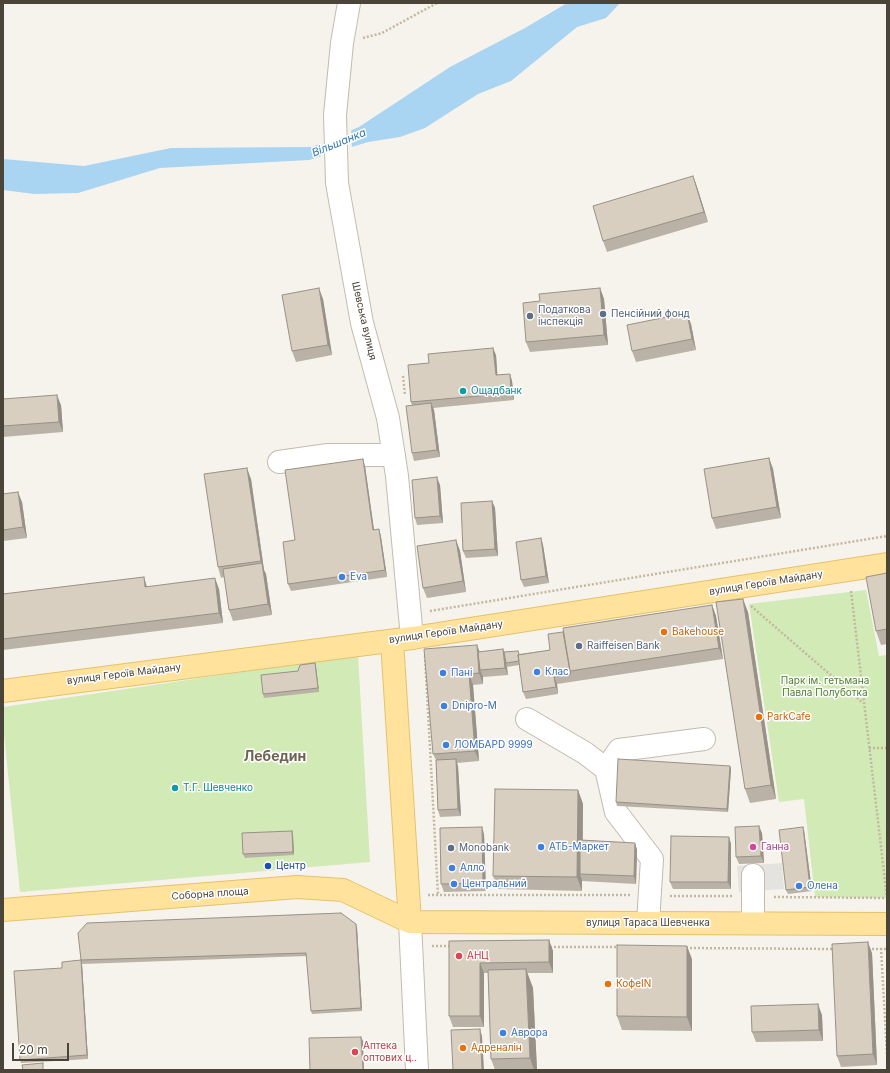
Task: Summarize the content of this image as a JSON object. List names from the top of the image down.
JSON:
{
  "streets": {
    "main road": ["вулиця Героїв Майдану", "Соборна площа", "вулиця Тараса Шевченка"],
    "street": ["Шевська вулиця"]
  },
  "crossings": [
    ["Шевська вулиця", "вулиця Героїв Майдану"],
    ["Соборна площа", "вулиця Тараса Шевченка"]
  ],
  "districts": ["Лебедин"],
  "water": ["Вільшанка"],
  "parks": ["Парк ім. гетьмана Павла Полуботка"],
  "places": [
    "Пенсійний фонд",
    "Податкова інспекція",
    "Ощадбанк",
    "Eva",
    "Bakehouse",
    "Raiffeisen Bank",
    "Клас",
    "Пані",
    "Dnipro-M",
    "ParkCafe",
    "ЛОМБАРD 9999",
    "Т.Г. Шевченко",
    "АТБ-Маркет",
    "Ганна",
    "Monobank",
    "Центр",
    "Алло",
    "Центральний",
    "Олена",
    "АНЦ",
    "КофеIN",
    "Аврора",
    "Адреналін",
    "Аптека оптових ц‥"
  ],
  "scale_bar": "20 m"
}
